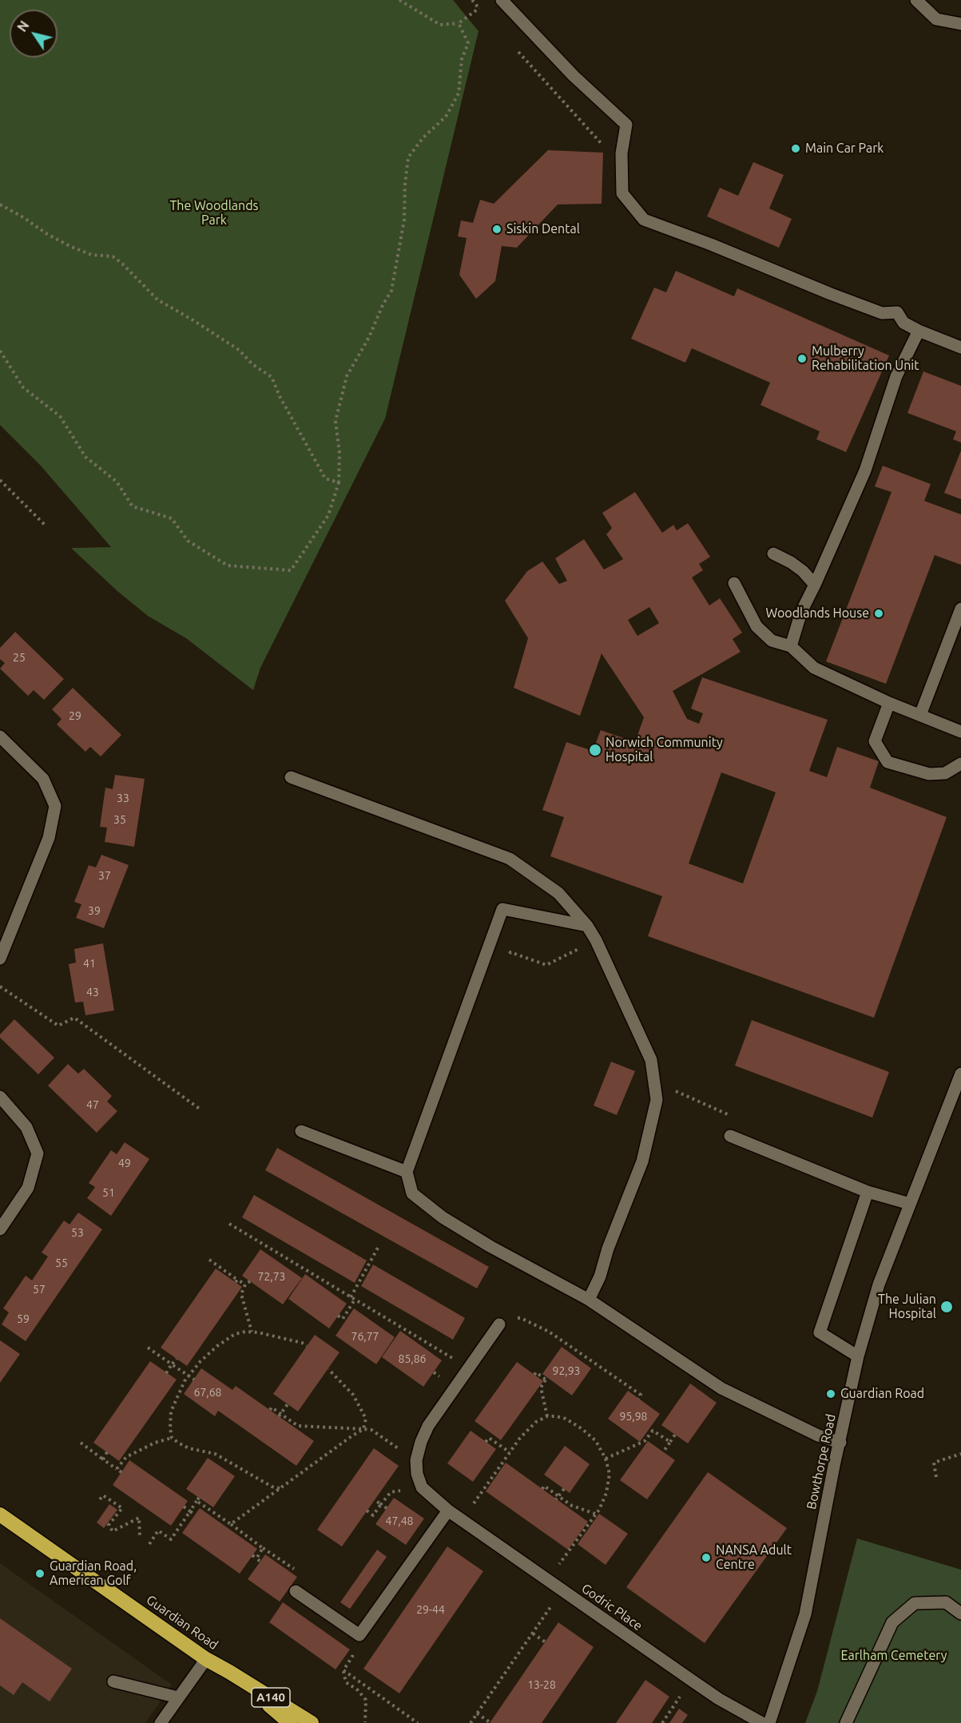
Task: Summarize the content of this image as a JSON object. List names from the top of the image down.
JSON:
{
  "streets": {
    "highway": ["Guardian Road", "A140"],
    "street": ["Bowthorpe Road", "Godric Place"]
  },
  "parks": ["The Woodlands Park", "Earlham Cemetery"],
  "places": [
    "Main Car Park",
    "Siskin Dental",
    "Mulberry Rehabilitation Unit",
    "Woodlands House",
    "Norwich Community Hospital",
    "The Julian Hospital",
    "Guardian Road",
    "NANSA Adult Centre",
    "Guardian Road, American Golf"
  ],
  "house_numbers": [
    "25",
    "29",
    "33",
    "35",
    "37",
    "39",
    "41",
    "43",
    "47",
    "49",
    "51",
    "53",
    "55",
    "72,73",
    "57",
    "59",
    "76,77",
    "85,86",
    "92,93",
    "67,68",
    "95,98",
    "47,48",
    "29-44",
    "13-28"
  ],
  "north": "top left"
}
